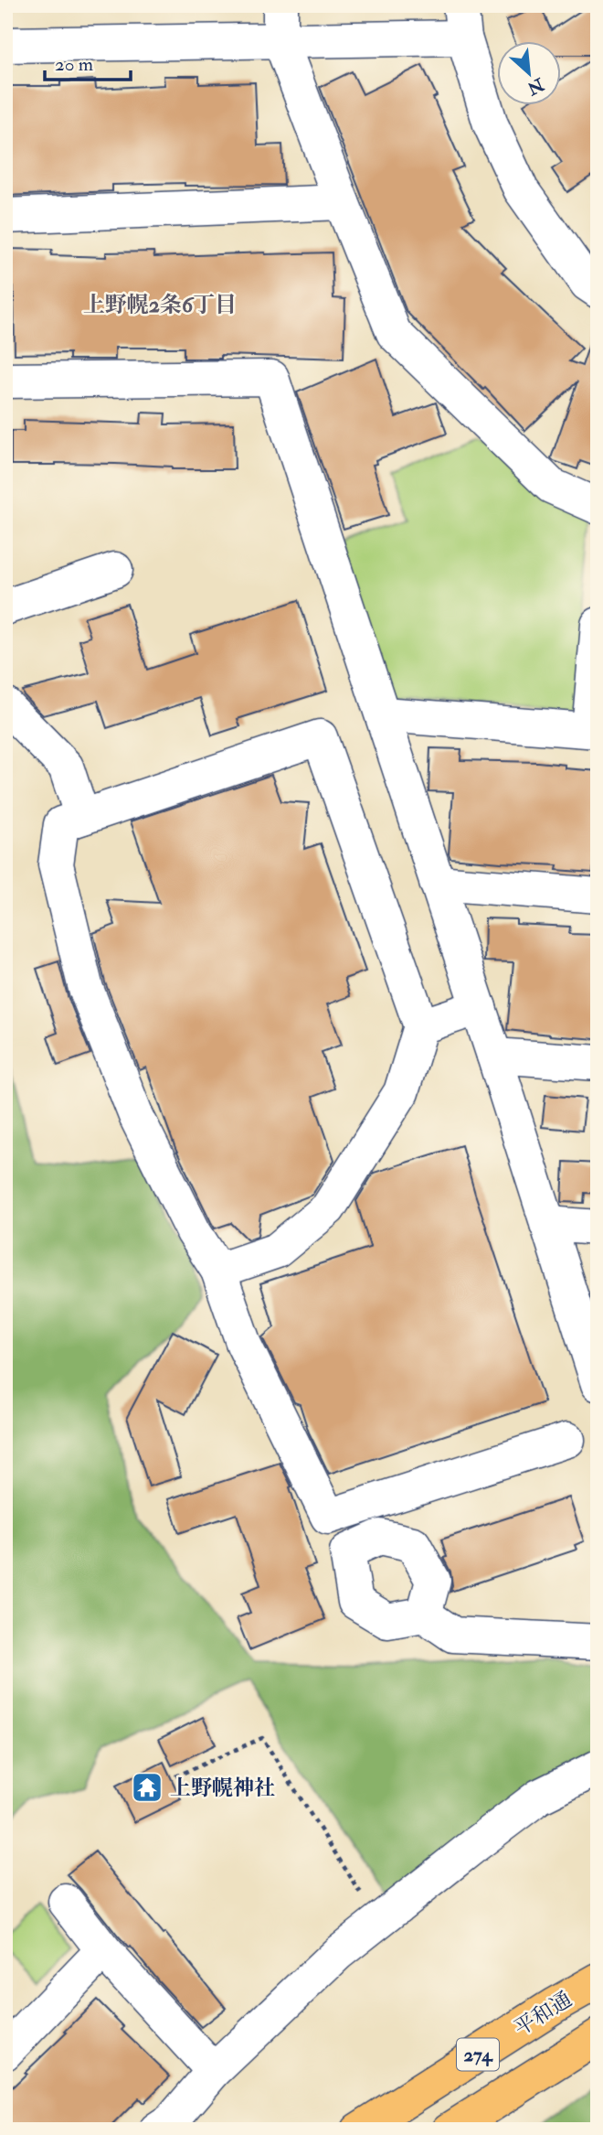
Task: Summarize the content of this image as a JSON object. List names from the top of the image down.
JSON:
{
  "streets": {
    "highway": ["平和通", "274"]
  },
  "districts": ["上野幌2条6丁目"],
  "places": {
    "temple": ["上野幌神社"]
  },
  "scale_bar": "20 m",
  "north": "bottom right"
}
